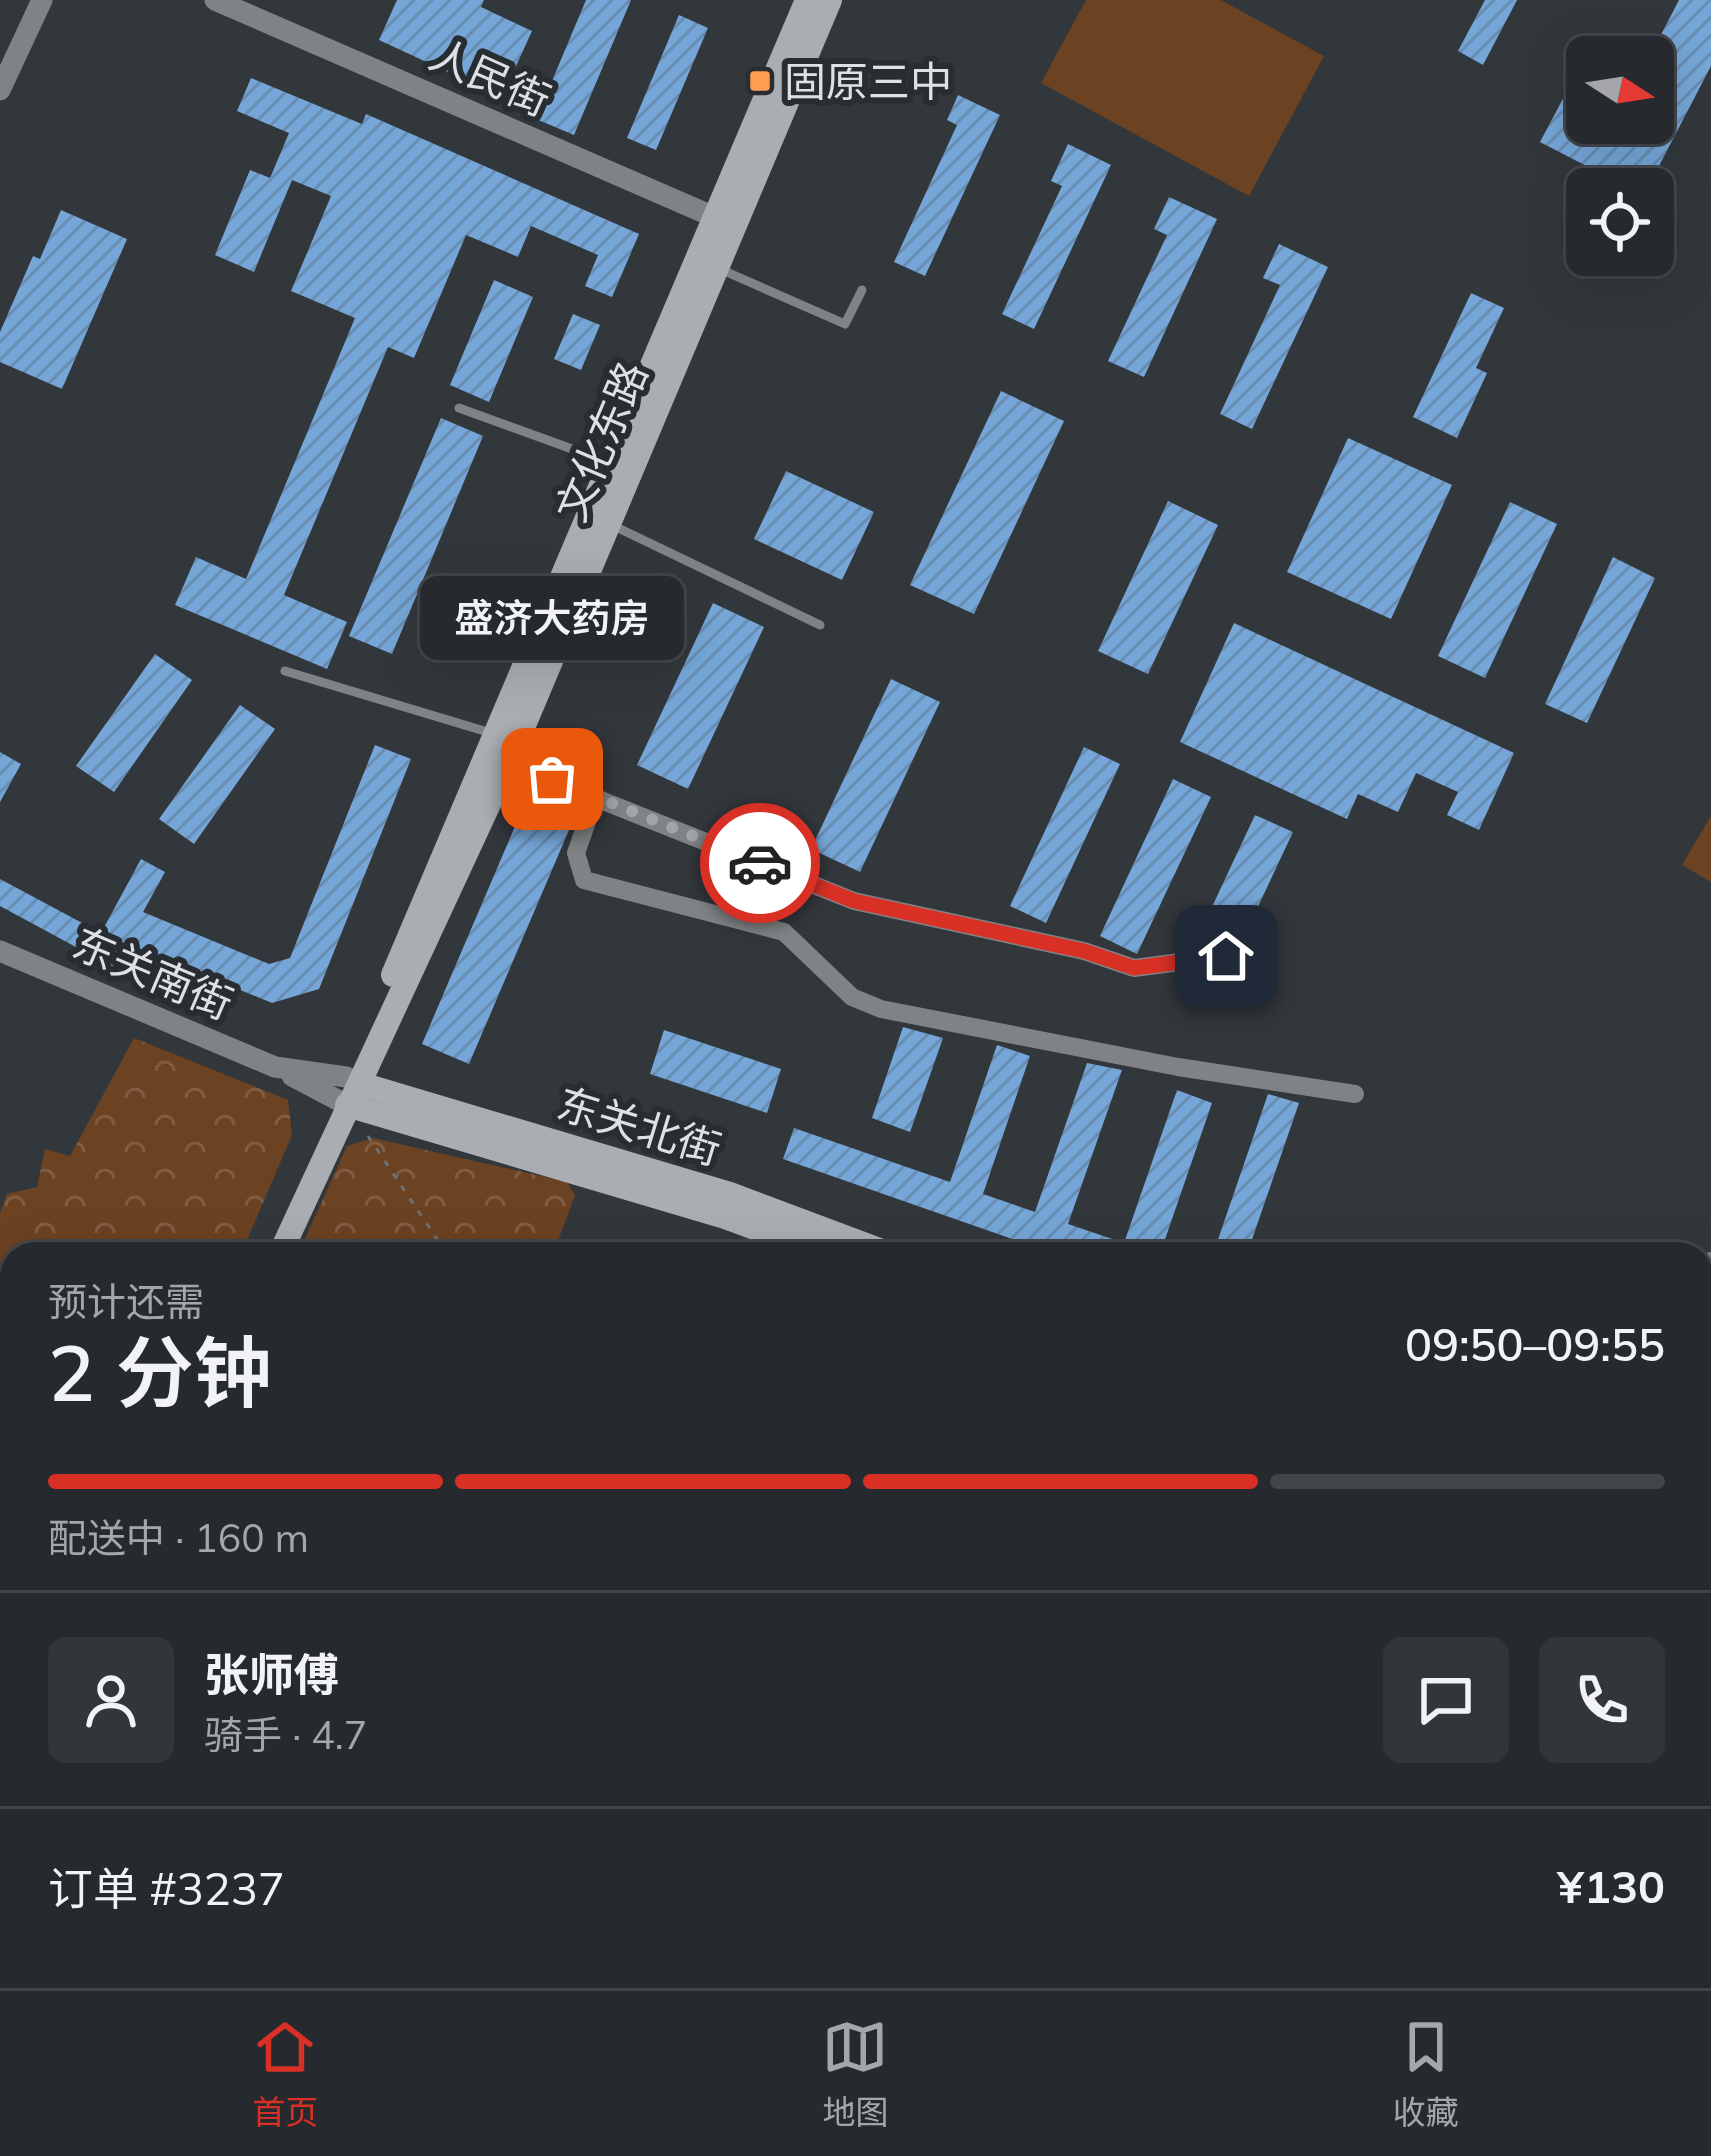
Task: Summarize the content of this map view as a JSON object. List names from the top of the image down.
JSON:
{
  "streets": {
    "main road": ["文化东路", "东关北街"],
    "street": ["人民街", "东关南街"]
  },
  "crossings": [
    ["人民街", "文化东路"],
    ["文化东路", "东关南街"],
    ["文化东路", "东关北街"],
    ["东关南街", "东关北街"]
  ],
  "places": {
    "transit": ["固原三中"],
    "other": ["盛济大药房"]
  },
  "north": "right",
  "page": {
    "bubble": "盛济大药房",
    "heading": ["2 分钟", "预计还需", "09:50–09:55"],
    "panel": [
      "张师傅",
      "骑手 · 4.7",
      "订单 #3237",
      "¥130"
    ],
    "bar": "配送中 · 160 m",
    "tabs": ["首页", "地图", "收藏"]
  }
}
